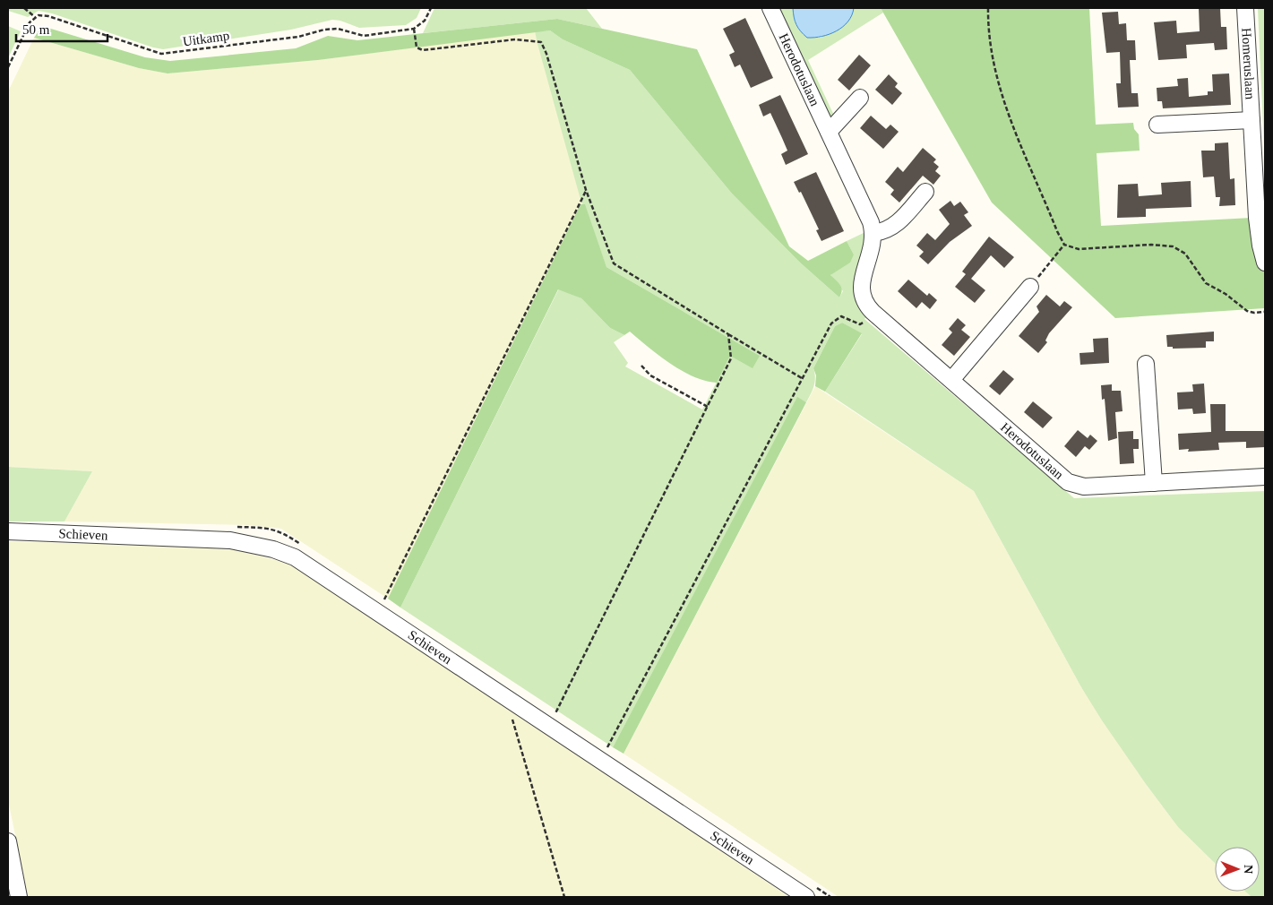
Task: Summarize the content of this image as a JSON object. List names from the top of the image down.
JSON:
{
  "streets": {
    "street": ["Homeruslaan", "Herodotuslaan", "Schieven"],
    "path": ["Uitkamp"]
  },
  "scale_bar": "50 m",
  "north": "right"
}
